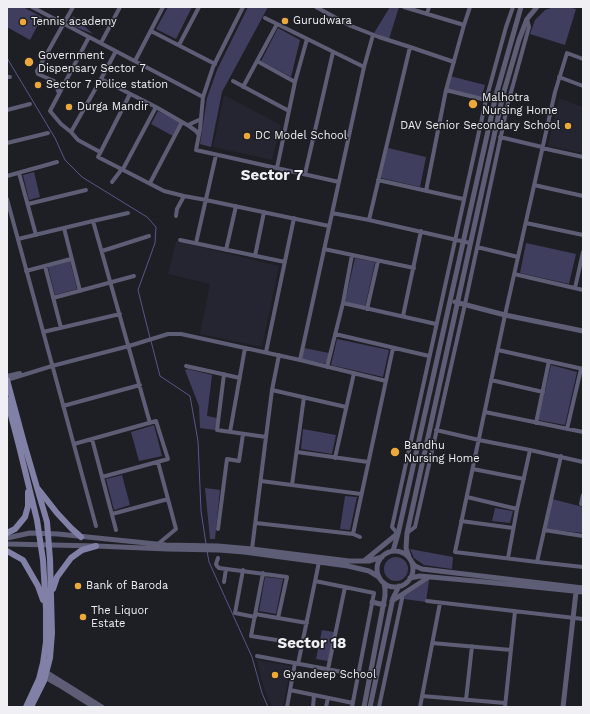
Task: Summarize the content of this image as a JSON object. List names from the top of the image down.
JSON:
{
  "districts": ["Sector 7", "Sector 18"],
  "places": [
    "Gurudwara",
    "Tennis academy",
    "Government Dispensary Sector 7",
    "Sector 7 Police station",
    "Malhotra Nursing Home",
    "Durga Mandir",
    "DAV Senior Secondary School",
    "DC Model School",
    "Bandhu Nursing Home",
    "Bank of Baroda",
    "The Liquor Estate",
    "Gyandeep School"
  ]
}
